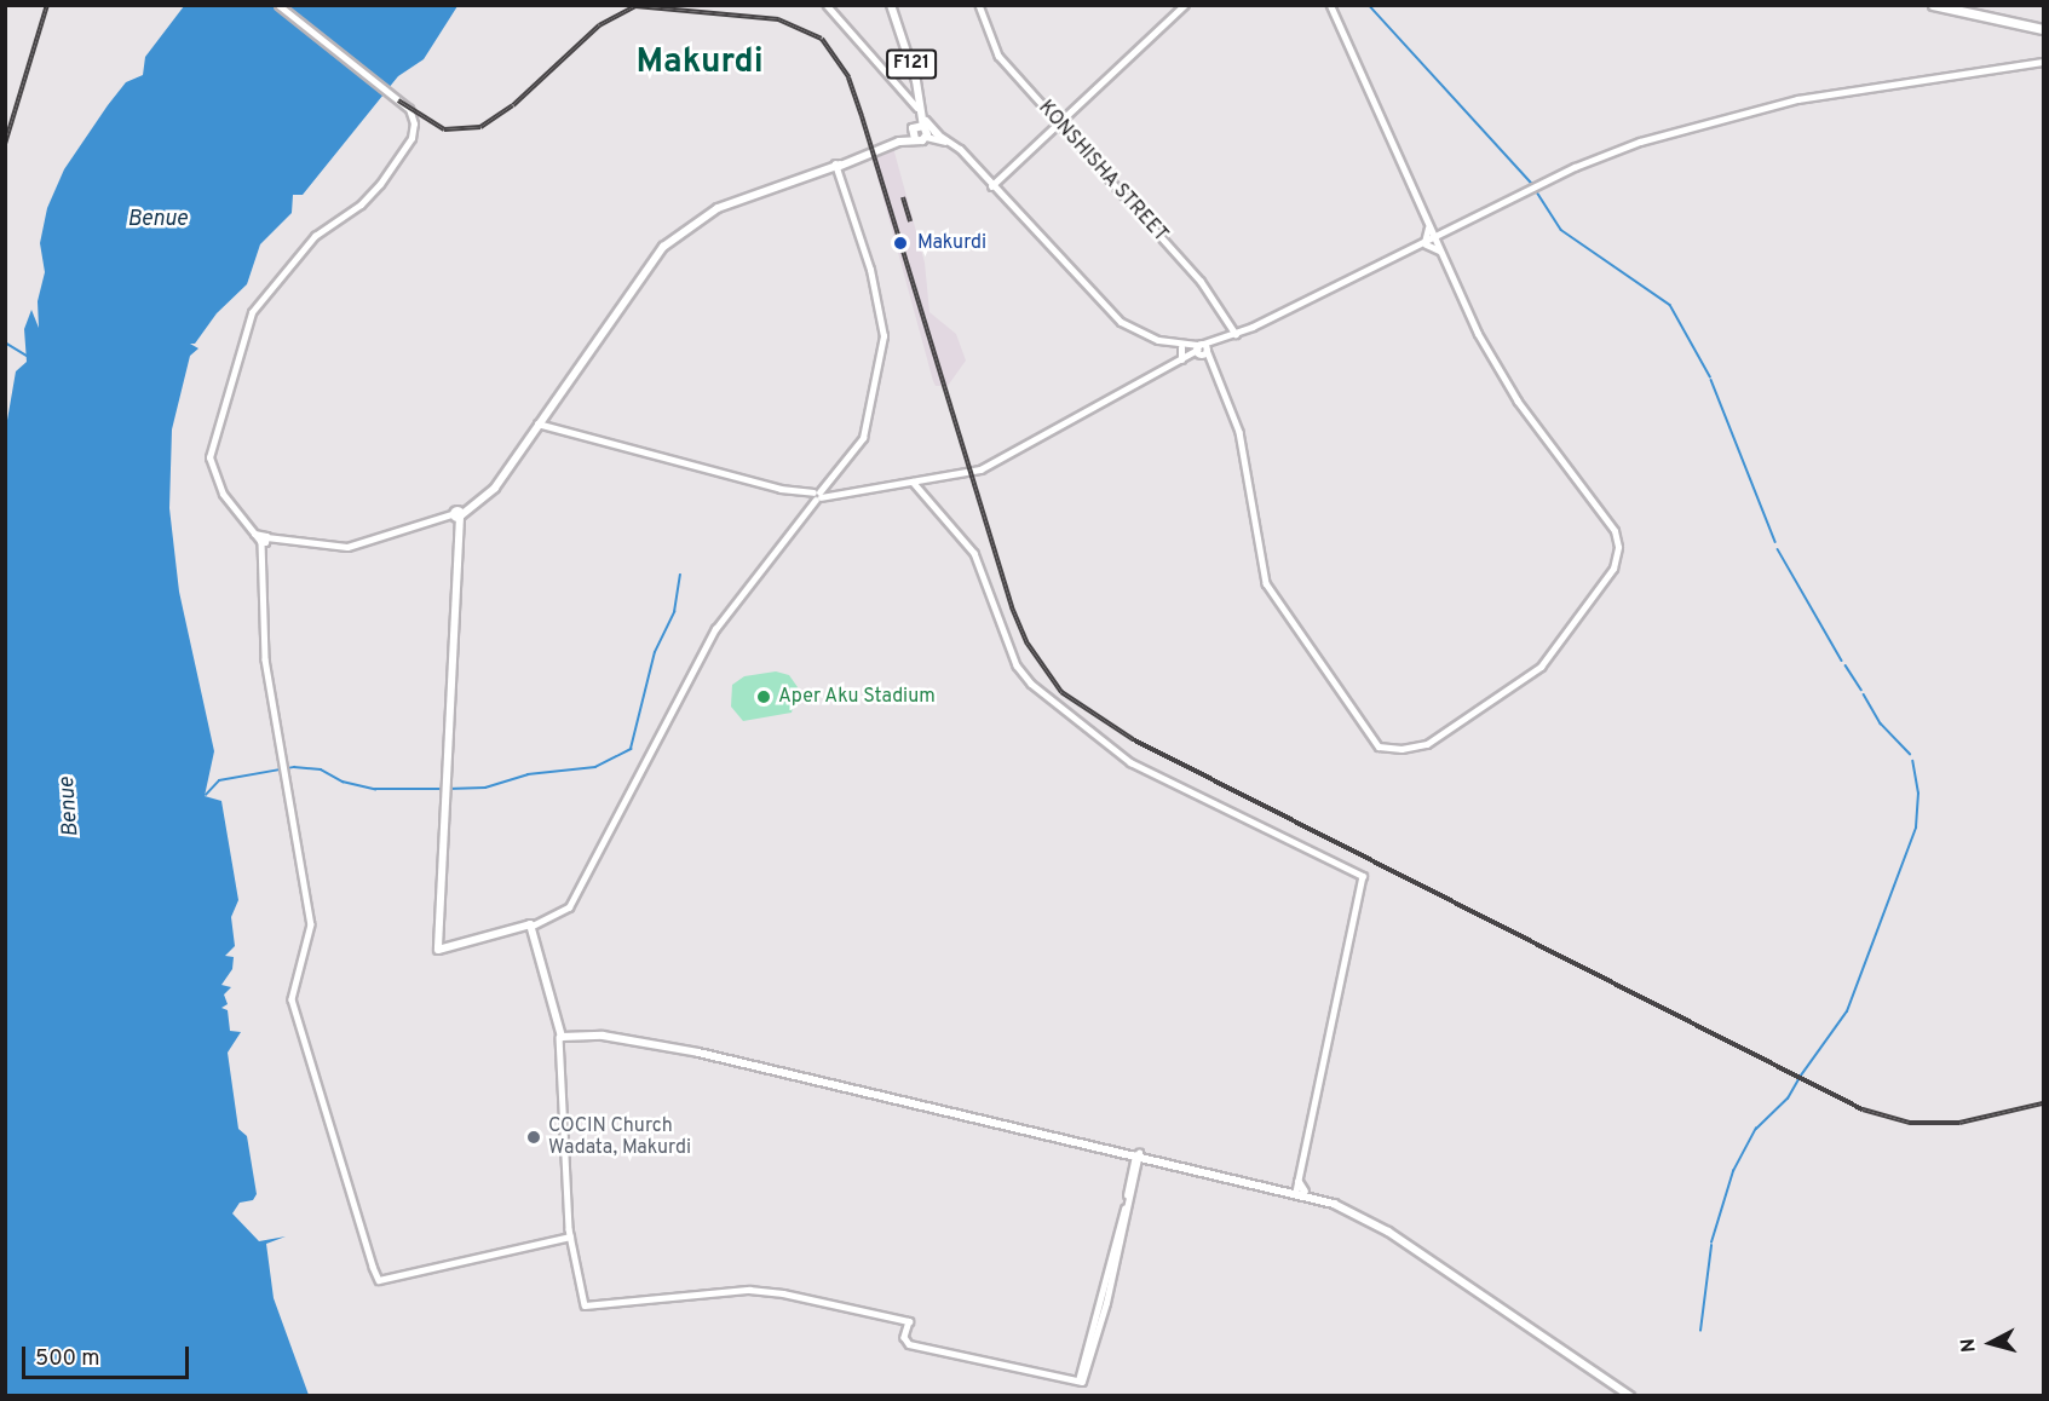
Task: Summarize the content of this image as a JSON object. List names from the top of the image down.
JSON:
{
  "streets": {
    "main road": ["F121"],
    "street": ["KONSHISHA STREET"]
  },
  "districts": ["Makurdi"],
  "water": ["Benue"],
  "places": ["Makurdi", "Aper Aku Stadium", "COCIN Church Wadata, Makurdi"],
  "scale_bar": "500 m",
  "north": "left"
}
